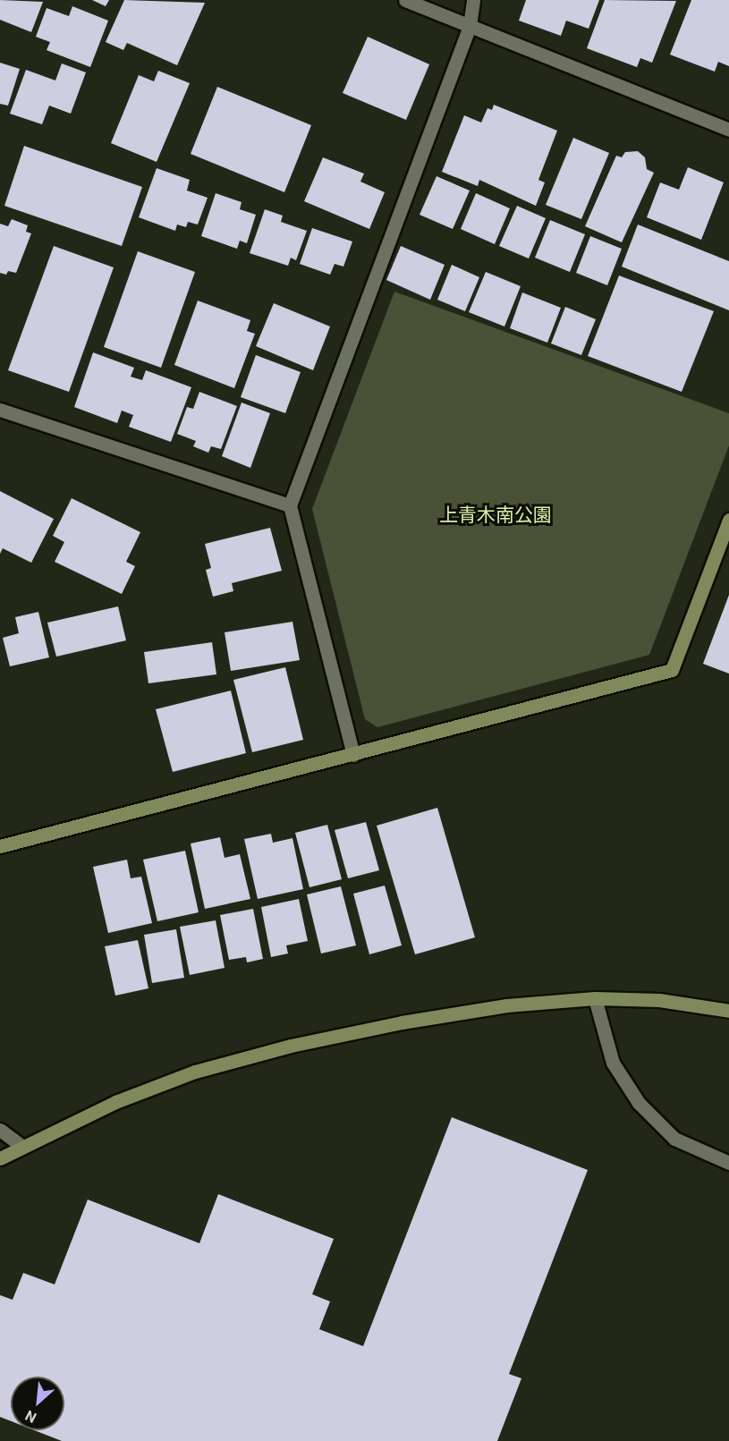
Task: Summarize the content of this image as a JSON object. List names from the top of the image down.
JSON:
{
  "parks": ["上青木南公園"],
  "north": "bottom left"
}
